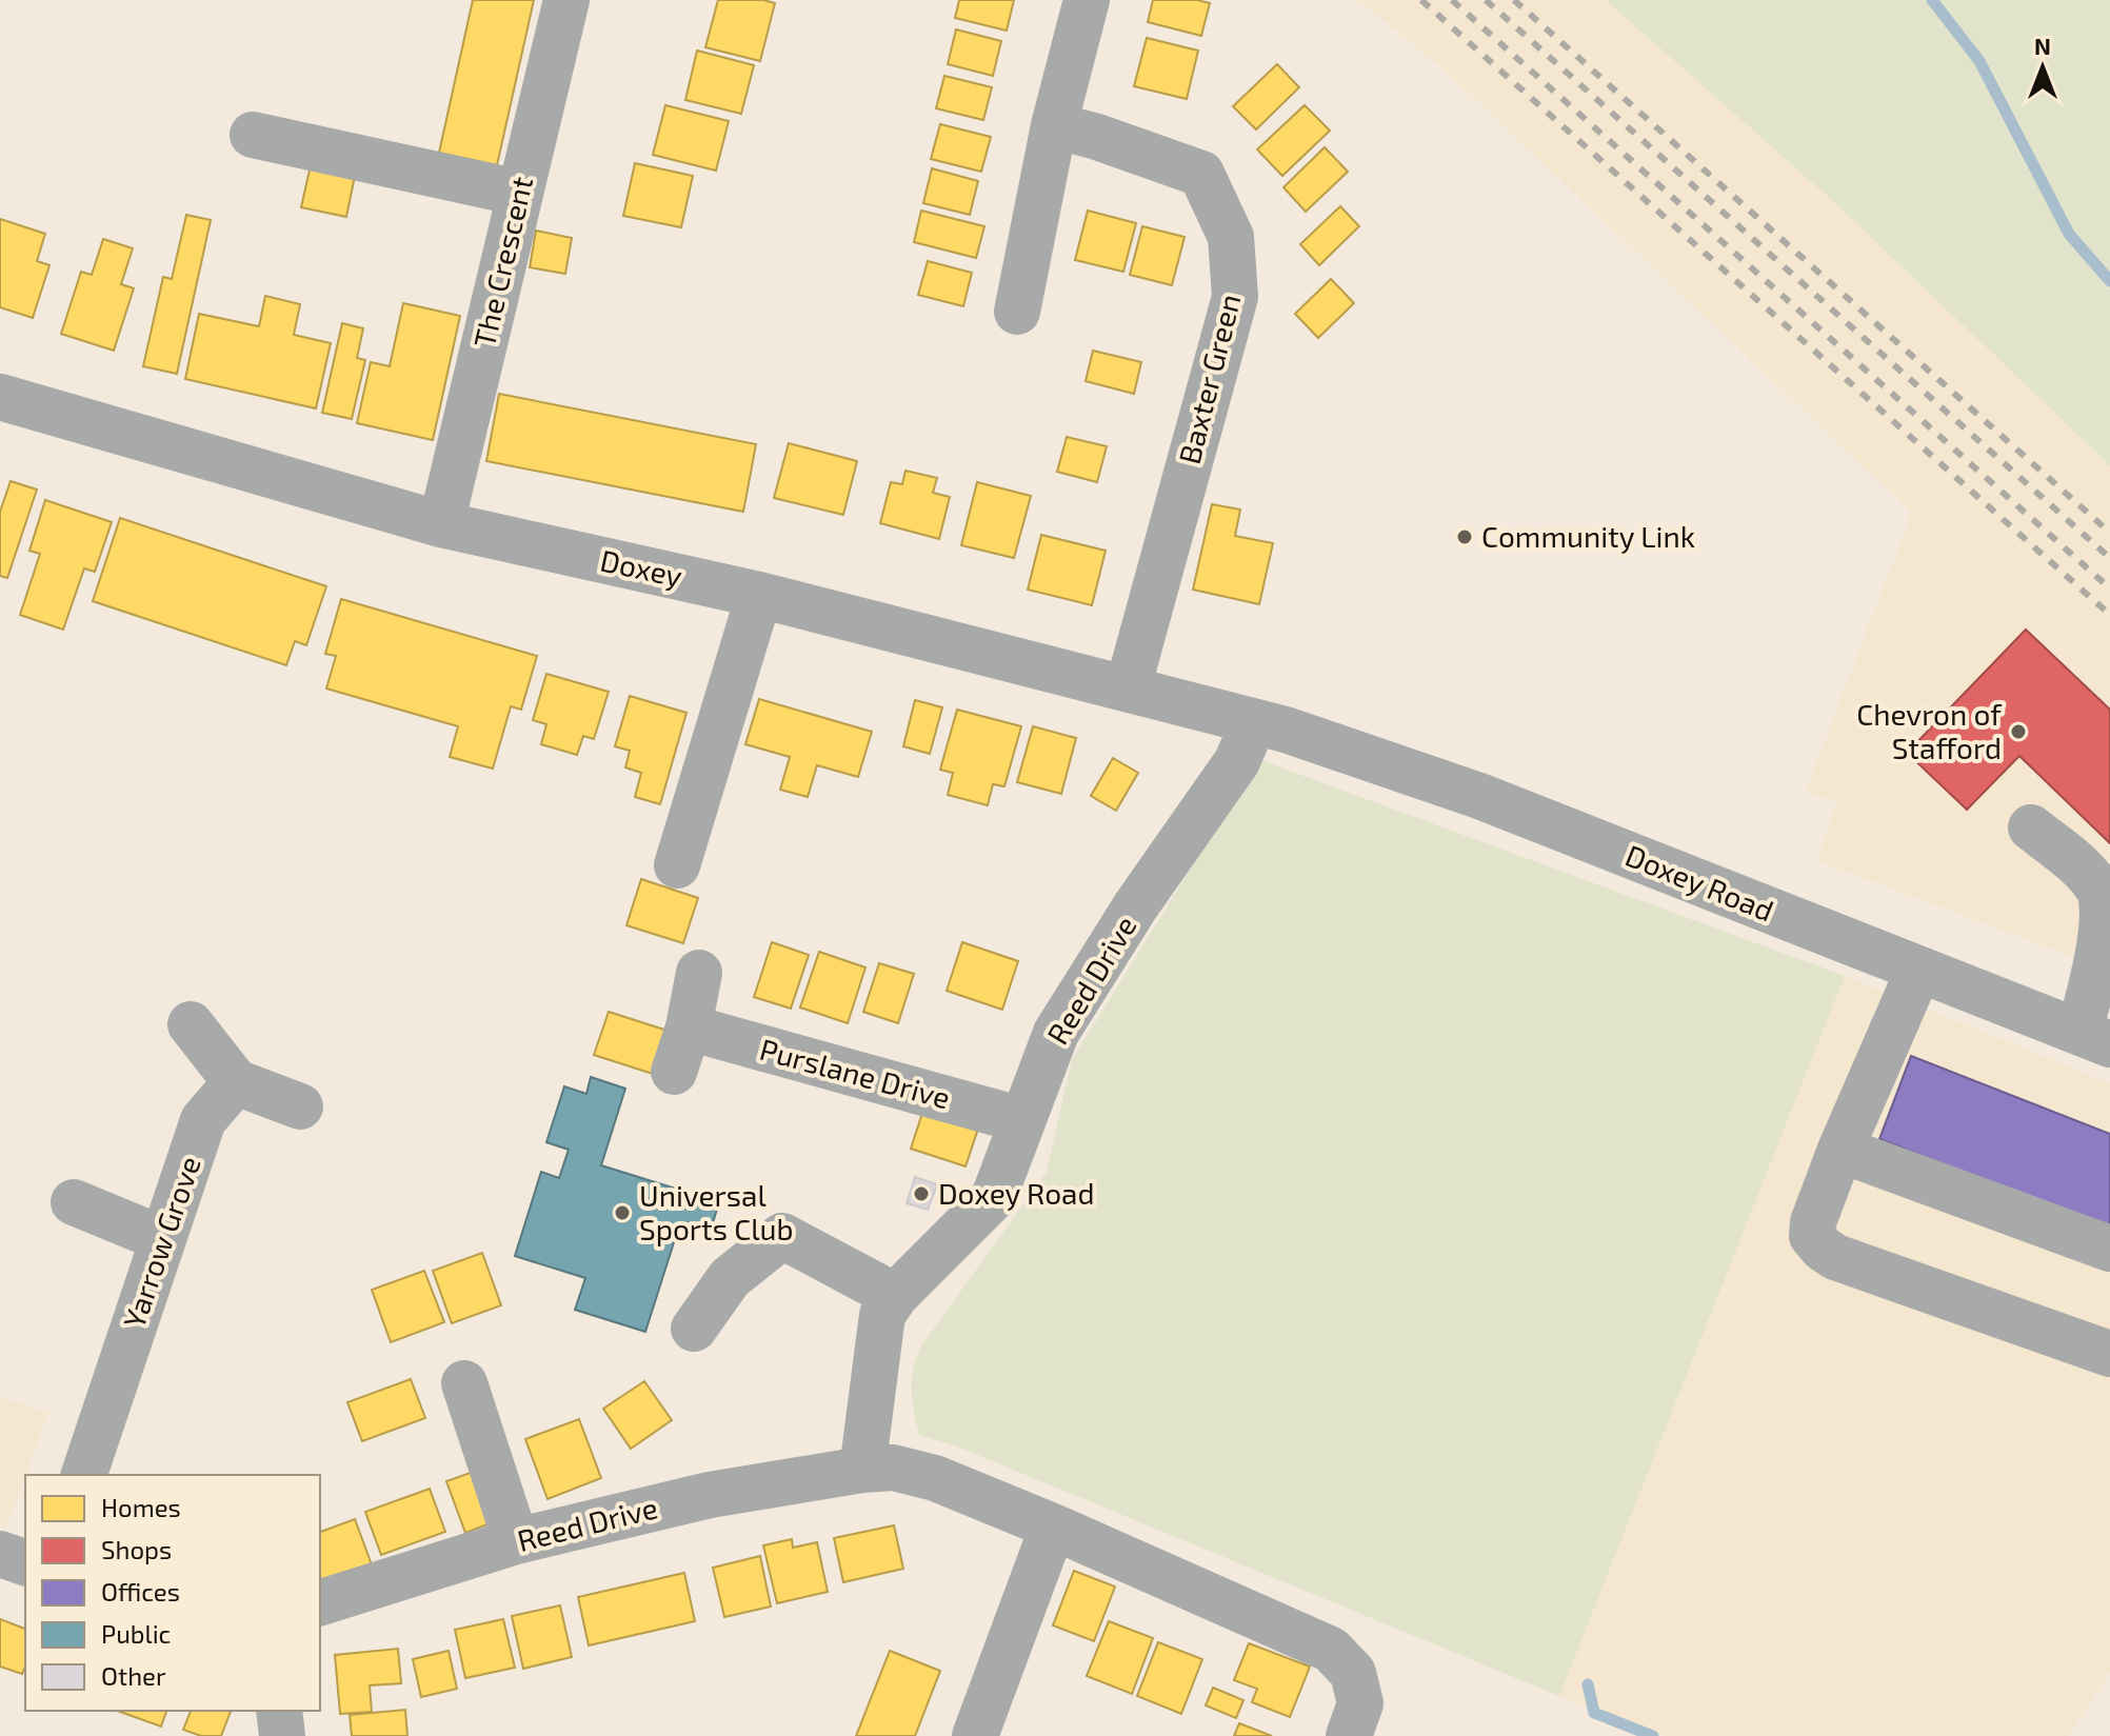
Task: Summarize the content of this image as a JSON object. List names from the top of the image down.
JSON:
{
  "streets": {
    "street": [
      "The Crescent",
      "Baxter Green",
      "Doxey",
      "Doxey Road",
      "Reed Drive",
      "Purslane Drive",
      "Yarrow Grove"
    ]
  },
  "crossings": [
    ["The Crescent", "Doxey"],
    ["Baxter Green", "Doxey"],
    ["Doxey", "Doxey Road"],
    ["Doxey", "Reed Drive"],
    ["Doxey Road", "Reed Drive"],
    ["Reed Drive", "Purslane Drive"]
  ],
  "places": [
    "Community Link",
    "Chevron of Stafford",
    "Doxey Road",
    "Universal Sports Club"
  ],
  "legend": [
    "Homes",
    "Shops",
    "Offices",
    "Public",
    "Other"
  ],
  "north": "top"
}
